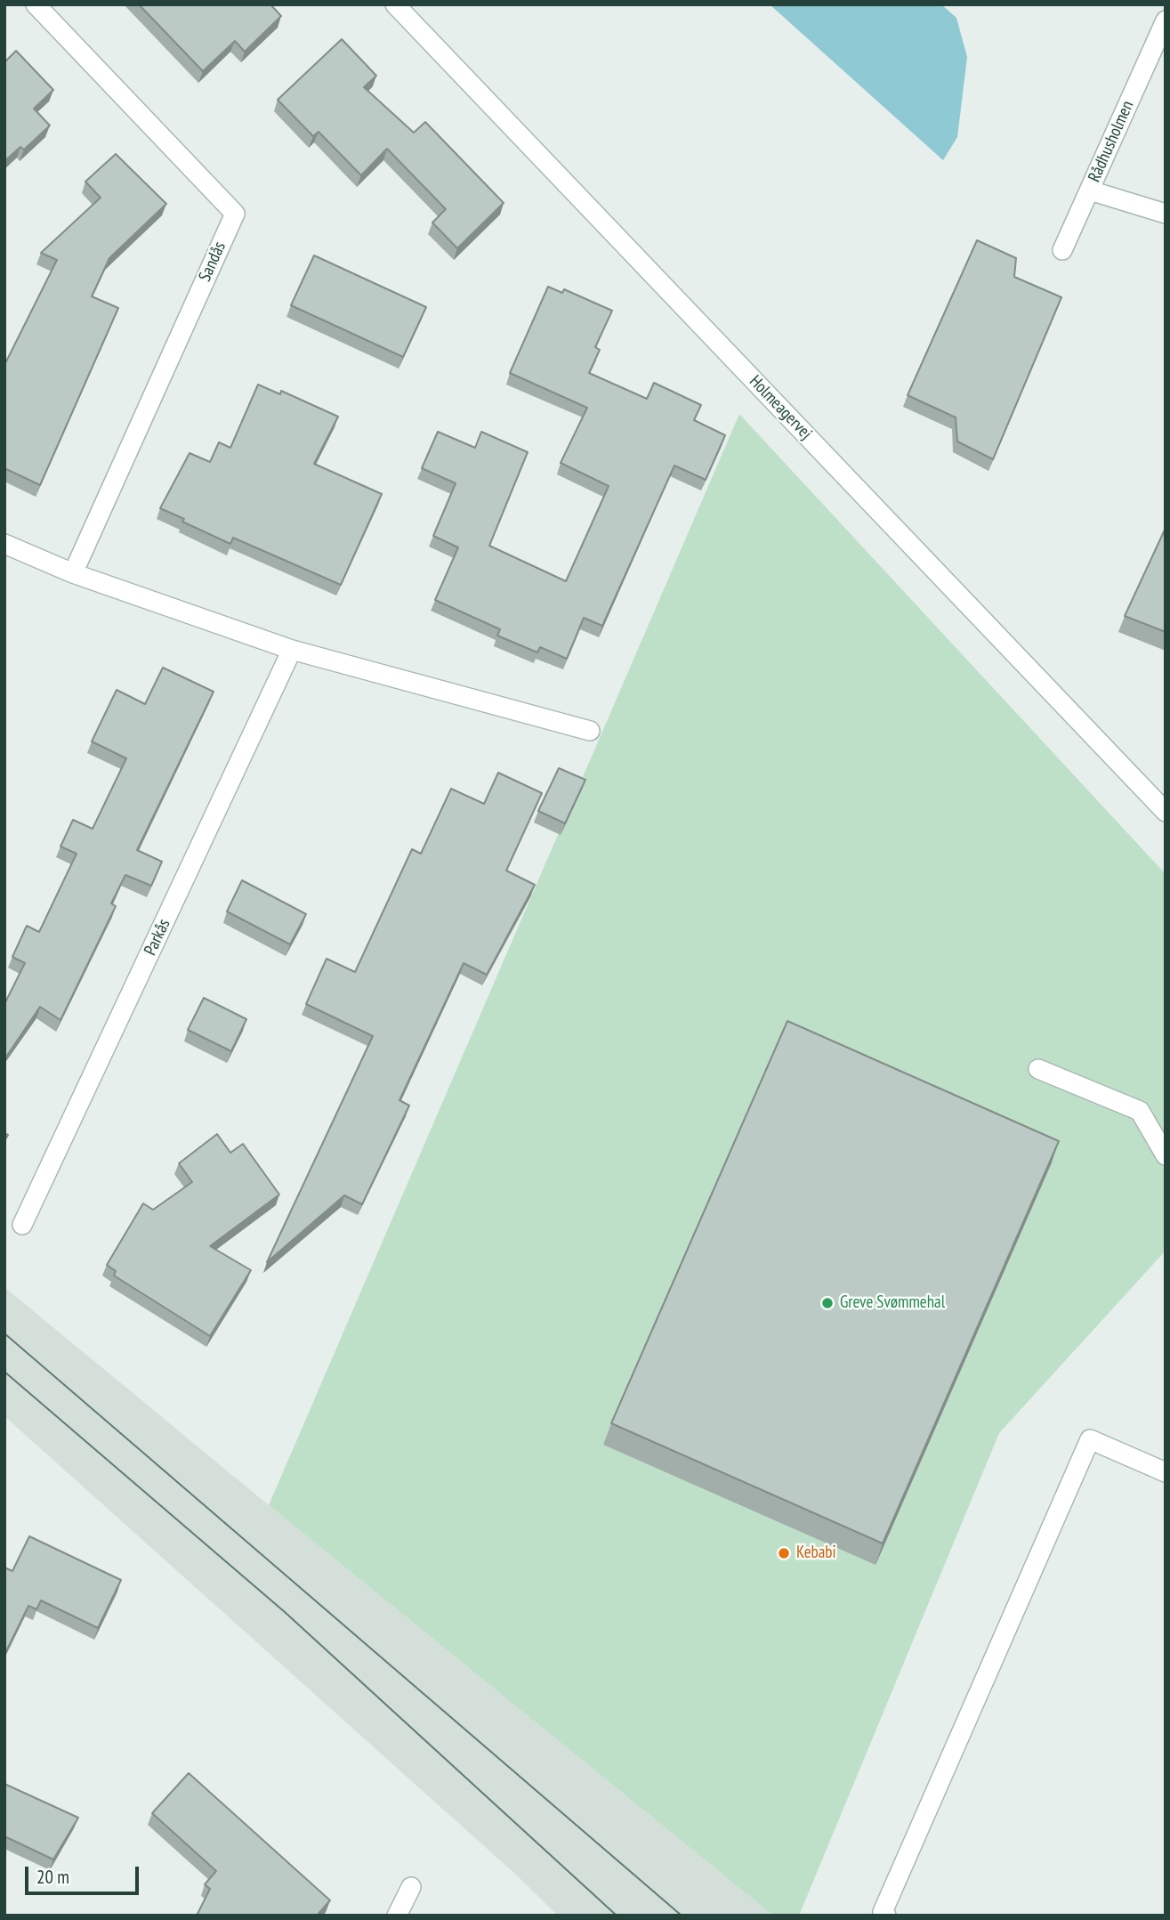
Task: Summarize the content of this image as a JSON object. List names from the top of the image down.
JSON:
{
  "streets": {
    "street": [
      "Rådhusholmen",
      "Sandås",
      "Holmeagervej",
      "Parkås"
    ]
  },
  "places": ["Greve Svømmehal", "Kebabi"],
  "scale_bar": "20 m"
}
